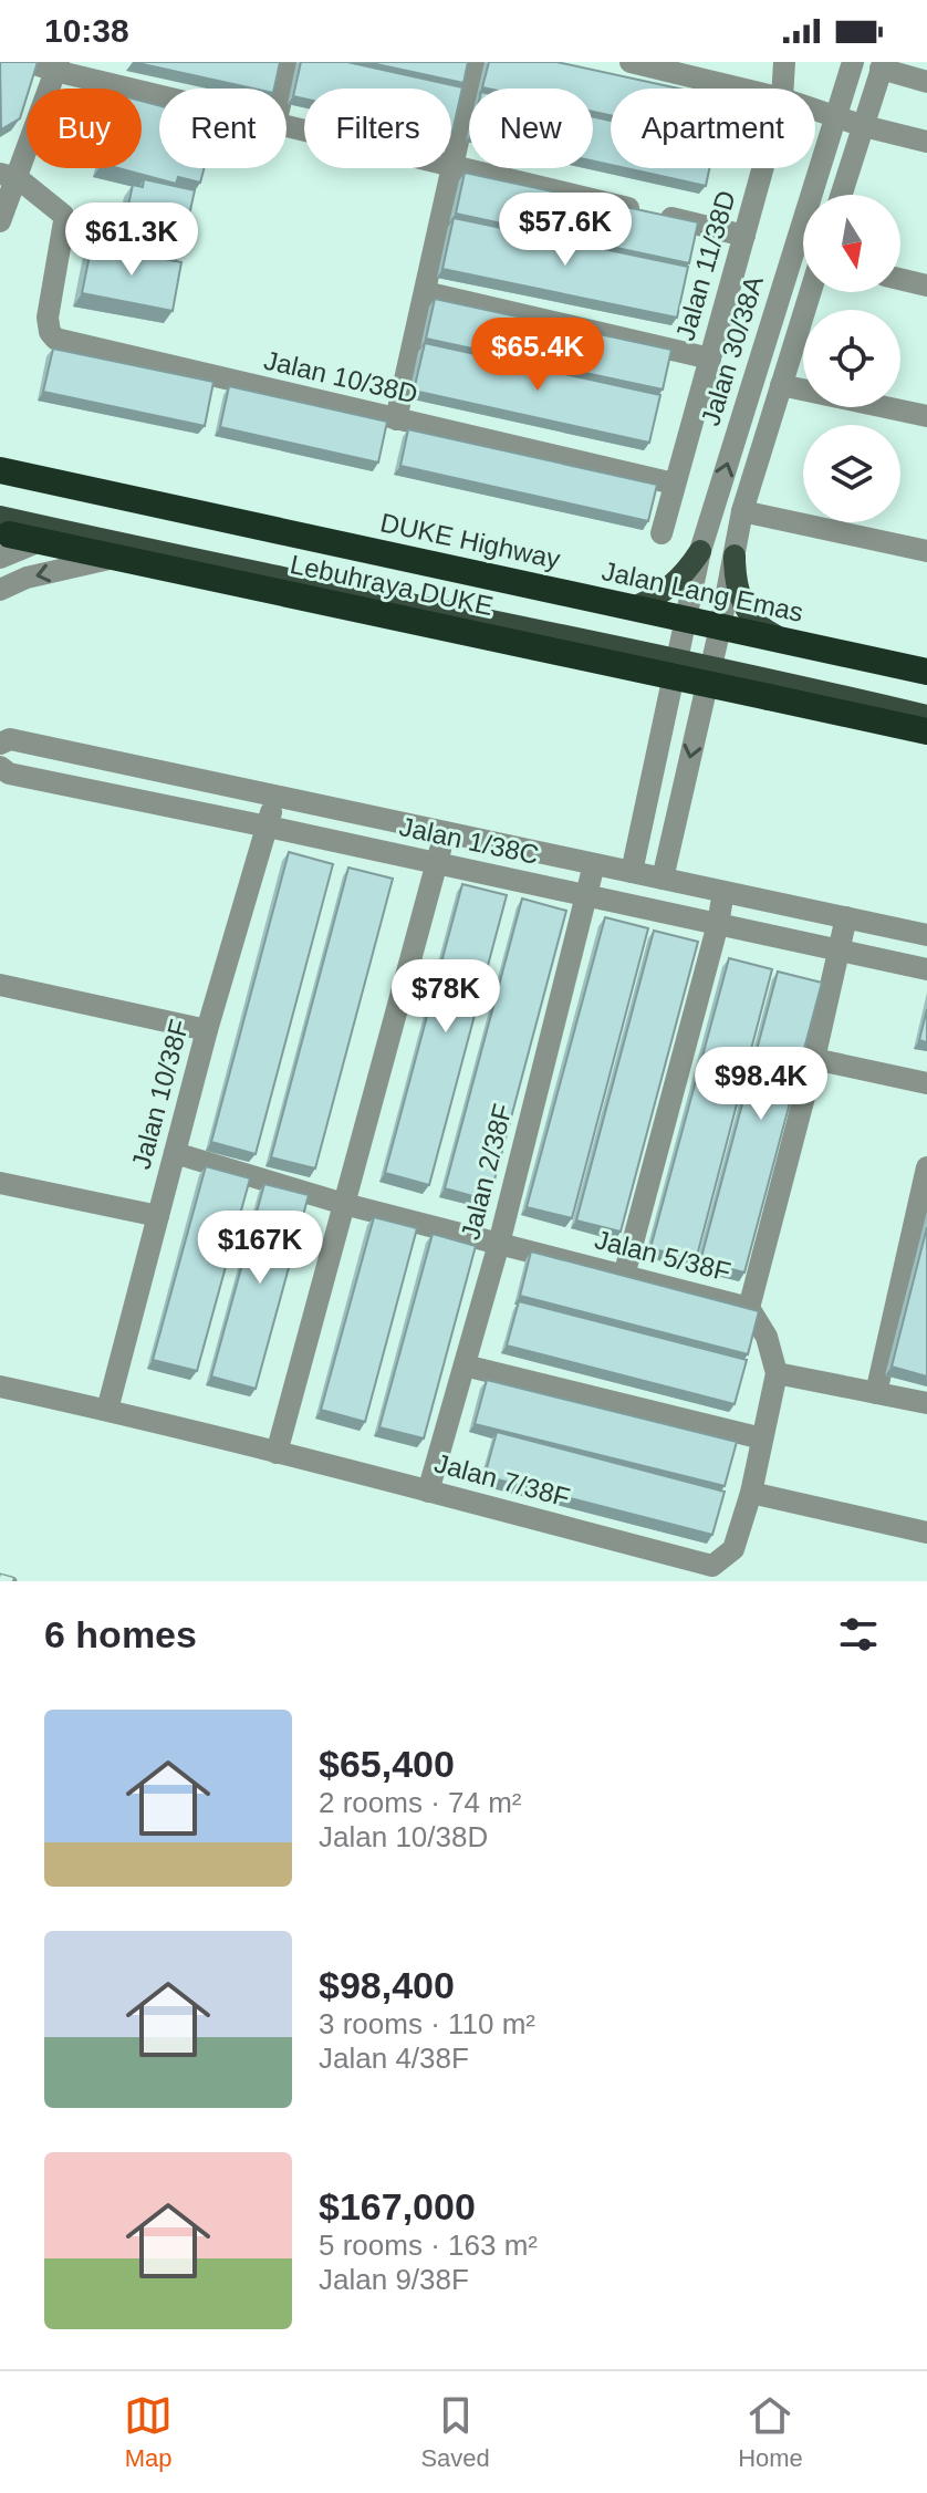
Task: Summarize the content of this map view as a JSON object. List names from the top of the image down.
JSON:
{
  "streets": {
    "highway": ["DUKE Highway", "Lebuhraya DUKE"],
    "main road": ["Jalan Lang Emas"],
    "street": [
      "Jalan 11/38D",
      "Jalan 30/38A",
      "Jalan 10/38D",
      "Jalan 1/38C",
      "Jalan 10/38F",
      "Jalan 2/38F",
      "Jalan 5/38F",
      "Jalan 7/38F"
    ]
  },
  "crossings": [
    ["Jalan 11/38D", "Jalan 10/38D"],
    ["Jalan 30/38A", "Jalan Lang Emas"],
    ["Jalan 30/38A", "Jalan 1/38C"],
    ["DUKE Highway", "Jalan Lang Emas"],
    ["Jalan 1/38C", "Jalan 10/38F"],
    ["Jalan 1/38C", "Jalan 2/38F"],
    ["Jalan 10/38F", "Jalan 5/38F"],
    ["Jalan 10/38F", "Jalan 7/38F"],
    ["Jalan 2/38F", "Jalan 5/38F"],
    ["Jalan 2/38F", "Jalan 7/38F"]
  ],
  "north": "bottom",
  "page": {
    "status": "10:38",
    "chip": [
      "Buy",
      "Rent",
      "Filters",
      "New",
      "Apartment"
    ],
    "price": [
      "$57.6K",
      "$61.3K",
      "$65.4K",
      "$78K",
      "$98.4K",
      "$167K"
    ],
    "heading": "6 homes",
    "list": [
      {
        "name": "$65,400",
        "note": "2 rooms · 74 m² · Jalan 10/38D"
      },
      {
        "name": "$98,400",
        "note": "3 rooms · 110 m² · Jalan 4/38F"
      },
      {
        "name": "$167,000",
        "note": "5 rooms · 163 m² · Jalan 9/38F"
      }
    ],
    "tabs": ["Map", "Saved", "Home"]
  }
}
